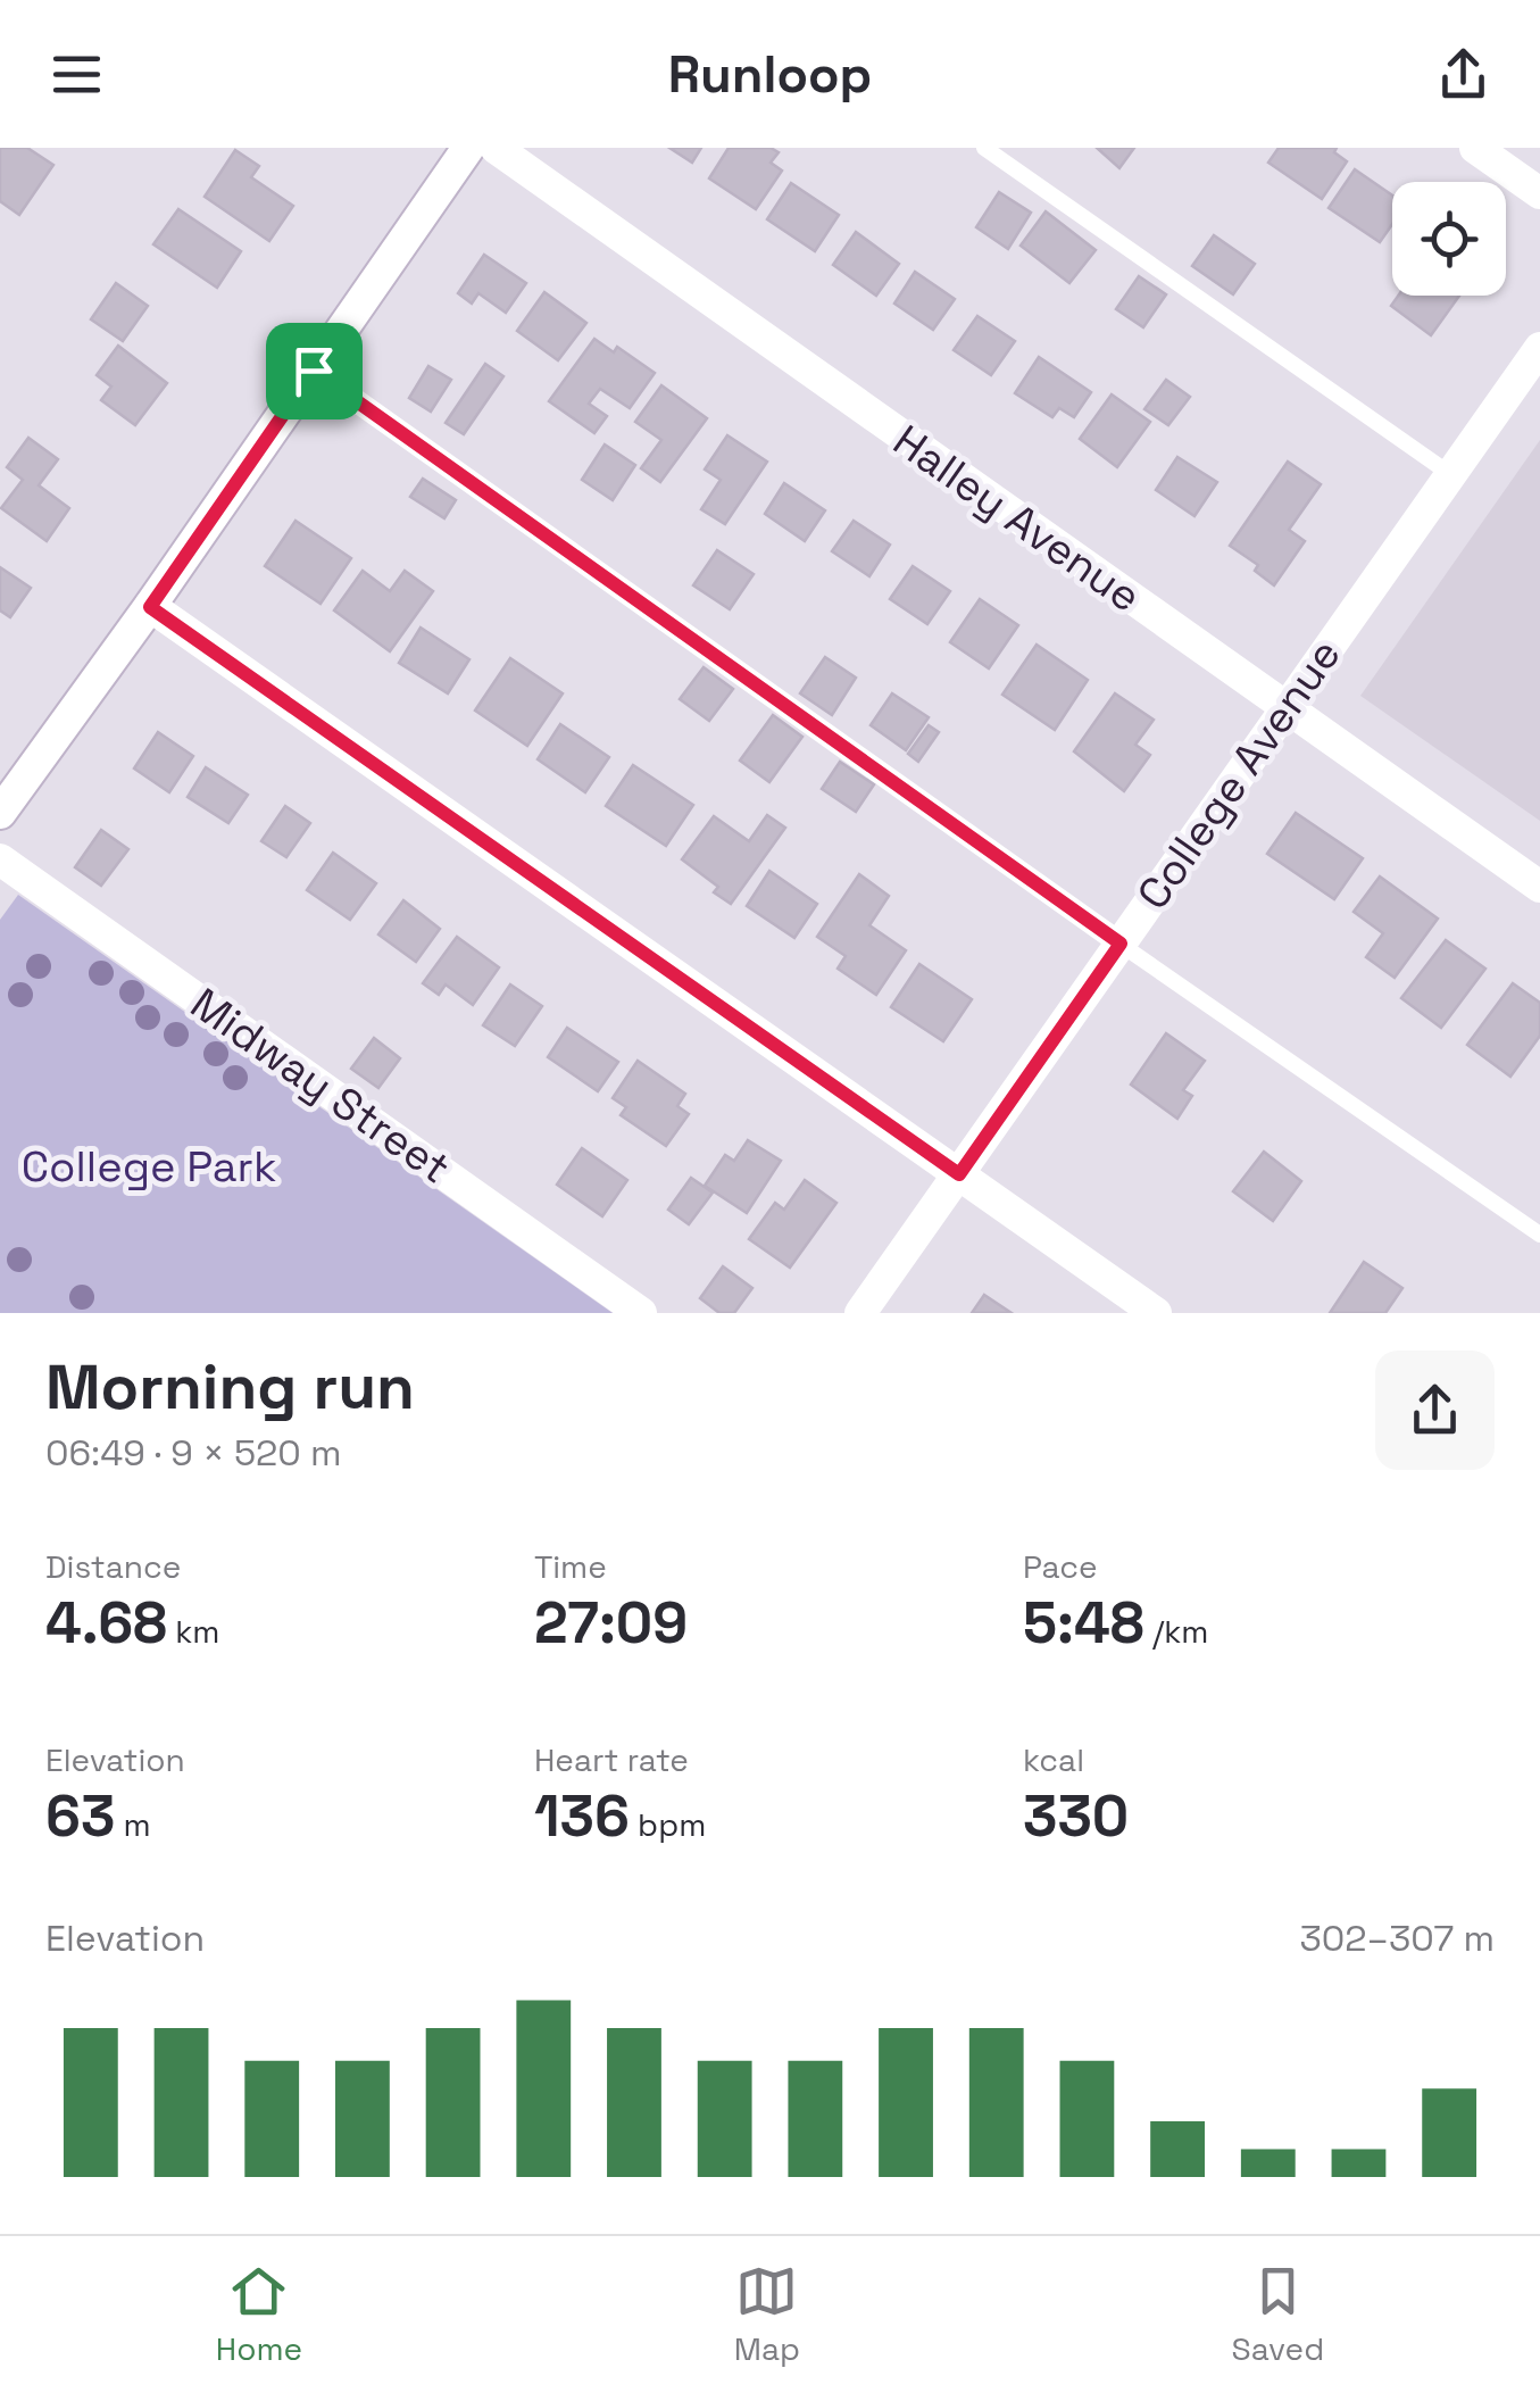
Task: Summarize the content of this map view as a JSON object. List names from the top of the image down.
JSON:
{
  "streets": {
    "street": ["Halley Avenue", "College Avenue", "Midway Street"]
  },
  "crossings": [
    ["Halley Avenue", "College Avenue"]
  ],
  "parks": ["College Park"],
  "page": {
    "header": "Runloop",
    "heading": ["Morning run", "06:49 · 9 × 520 m"],
    "stats": [
      ["Distance", "4.68 km"],
      ["Time", "27:09"],
      ["Pace", "5:48 /km"],
      ["Elevation", "63 m"],
      ["Heart rate", "136 bpm"],
      ["kcal", "330"]
    ],
    "chart": ["Elevation", "302–307 m"],
    "tabs": ["Home", "Map", "Saved"]
  }
}
